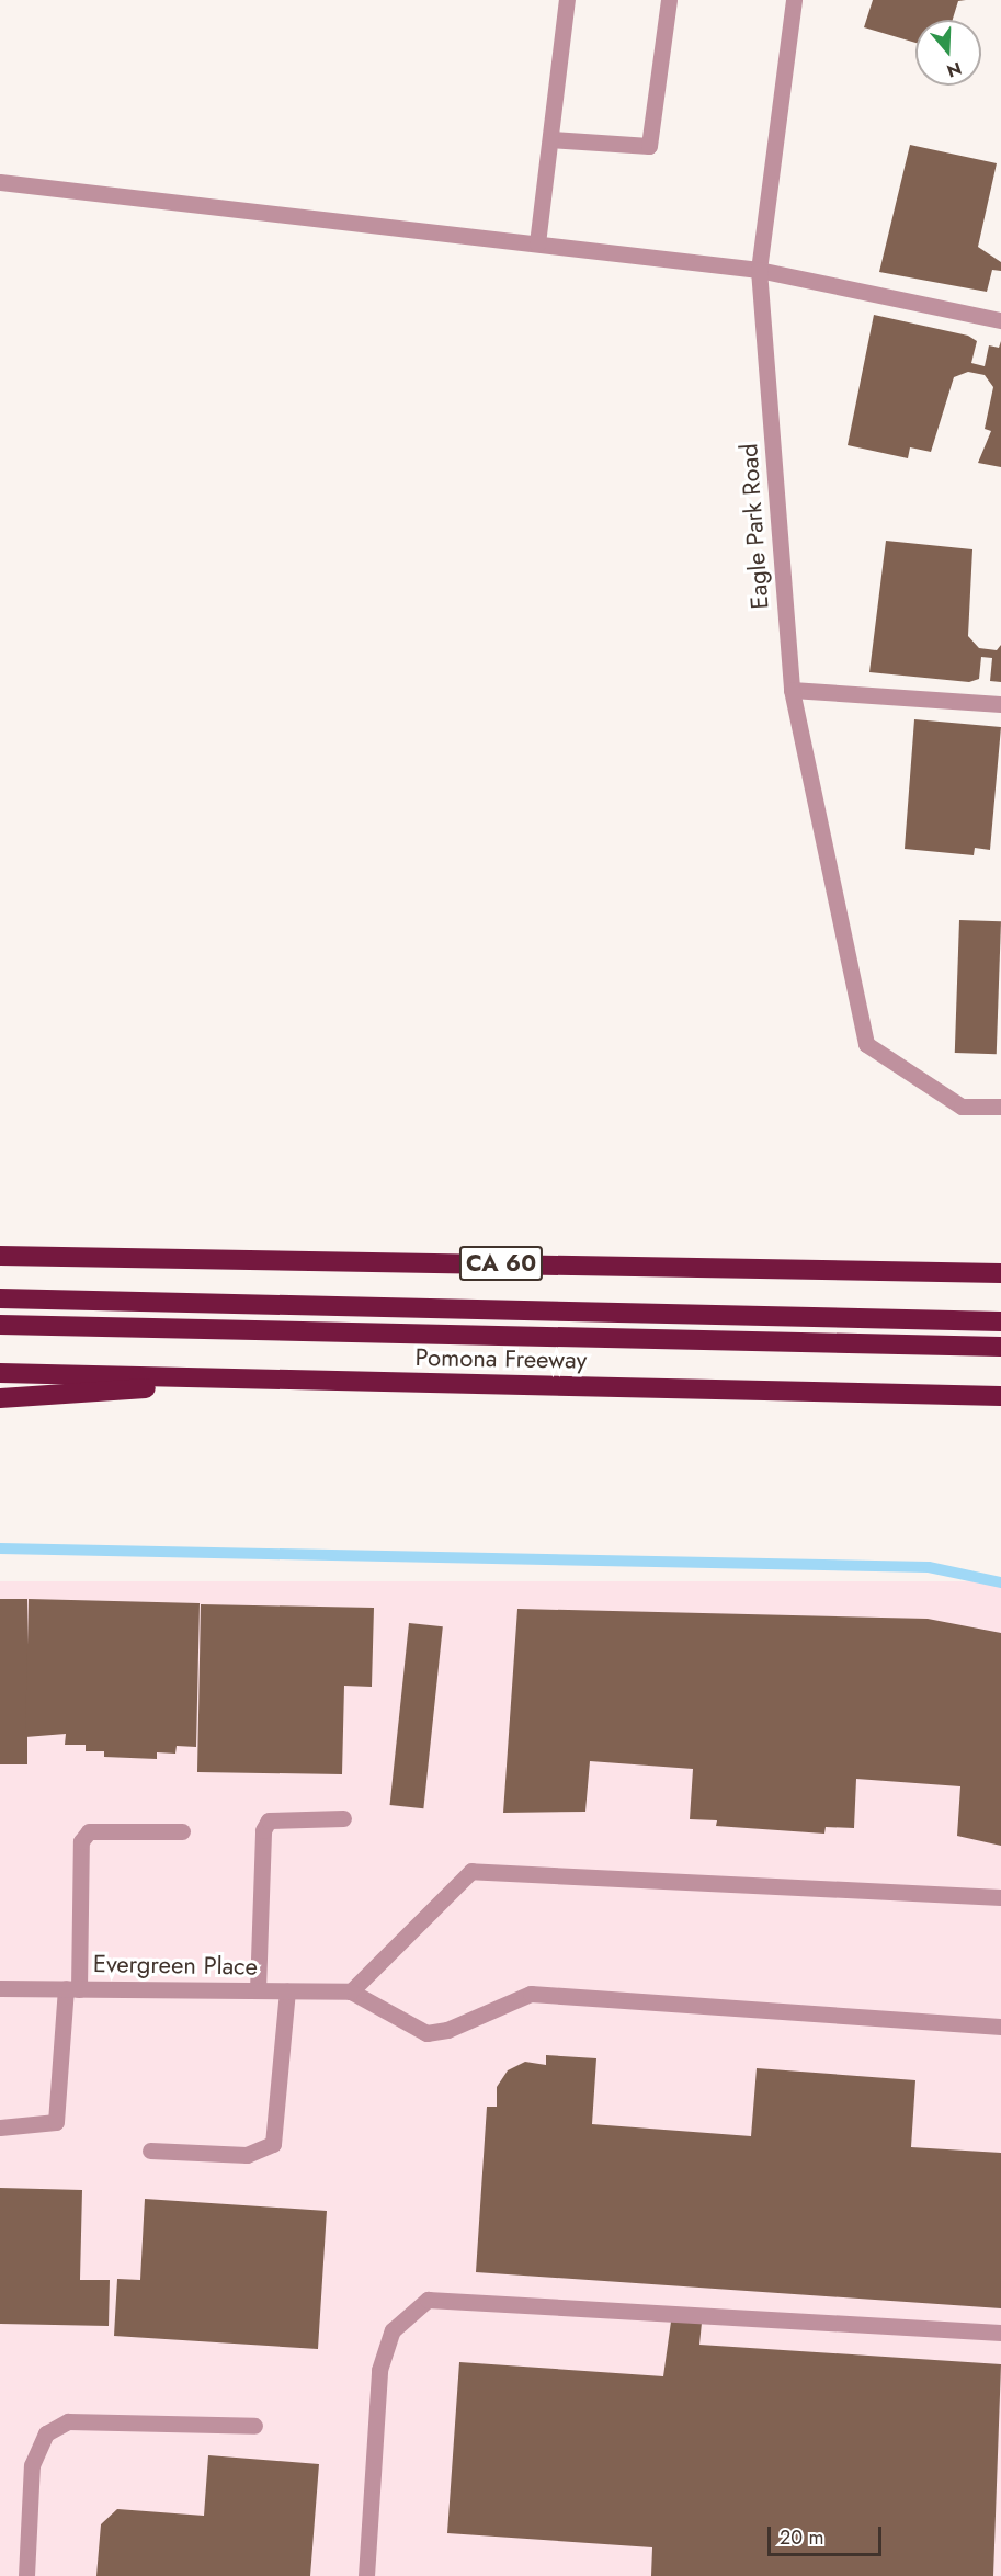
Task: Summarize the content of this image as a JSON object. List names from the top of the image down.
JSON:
{
  "streets": {
    "highway": ["CA 60", "Pomona Freeway"],
    "street": ["Eagle Park Road", "Evergreen Place"]
  },
  "scale_bar": "20 m",
  "north": "bottom"
}
